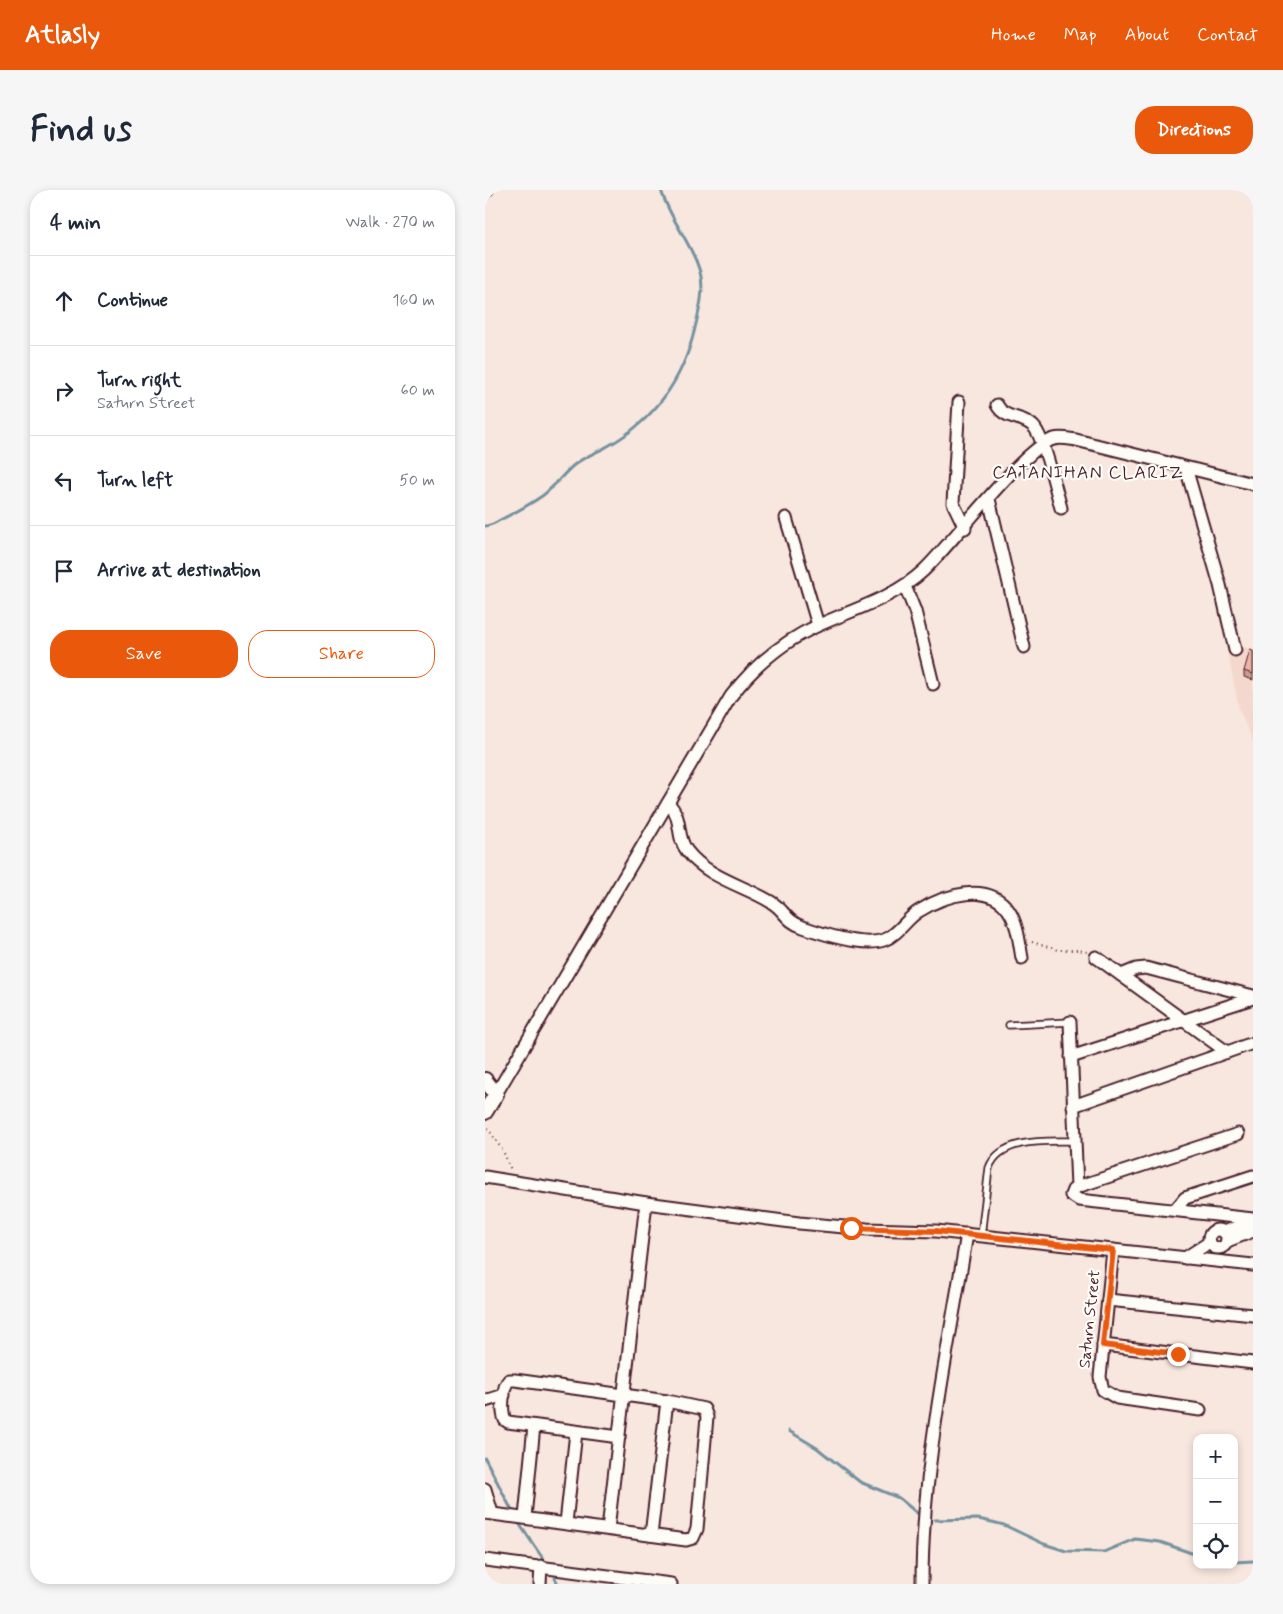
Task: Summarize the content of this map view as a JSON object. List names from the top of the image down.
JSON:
{
  "streets": {
    "street": ["Saturn Street"]
  },
  "districts": ["CATANIHAN CLARIZ"],
  "page": {
    "header": "Atlasly",
    "nav": [
      "Home",
      "Map",
      "About",
      "Contact"
    ],
    "buttons": [
      "Directions",
      ["Save", "Share"]
    ],
    "title": "Find us",
    "heading": ["4 min", "Walk · 270 m"],
    "list": [
      ["Continue", "160 m"],
      ["Turn right", "Saturn Street", "60 m"],
      ["Turn left", "50 m"],
      "Arrive at destination"
    ],
    "map_buttons": ["+", "−"]
  }
}
